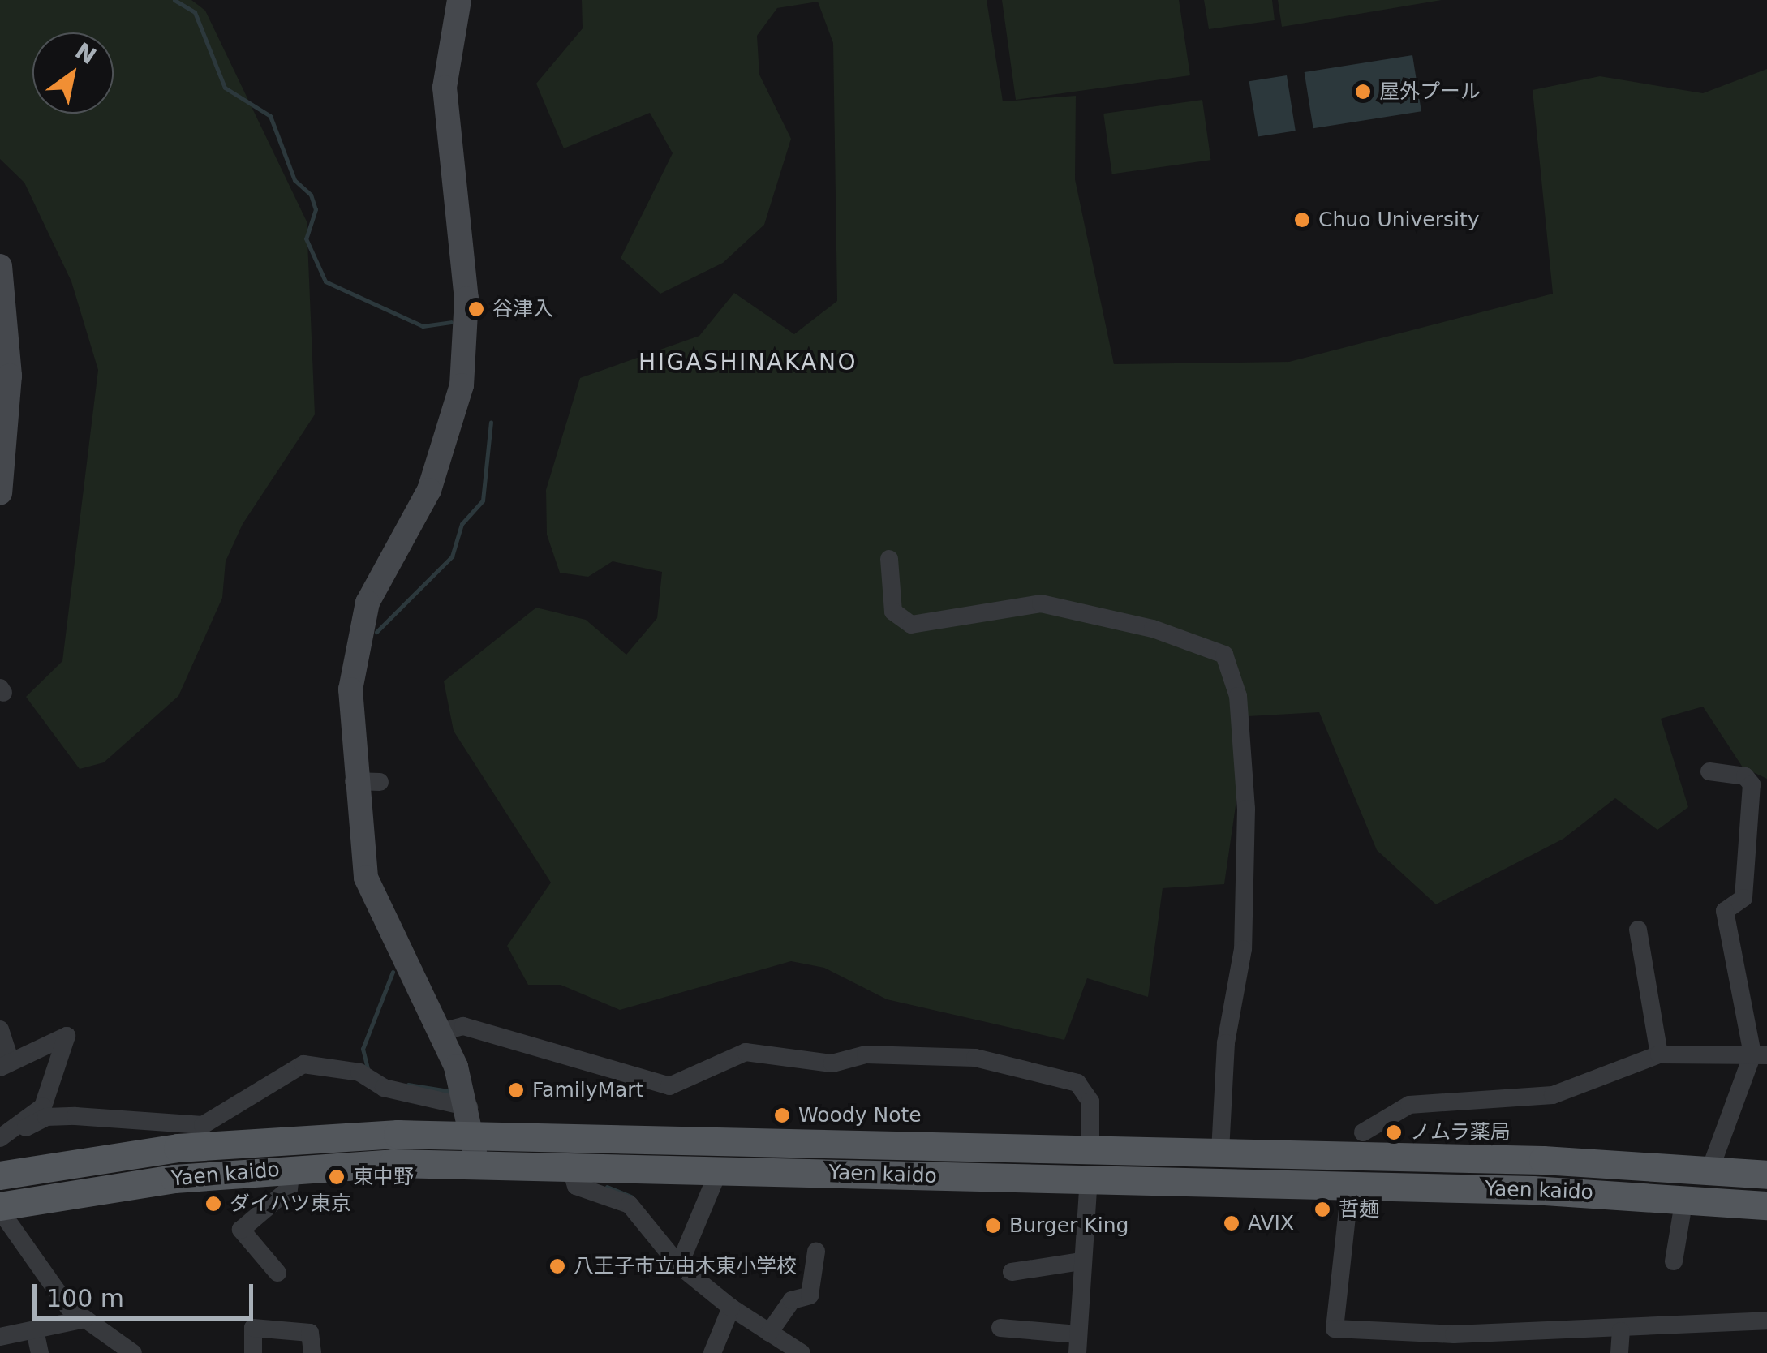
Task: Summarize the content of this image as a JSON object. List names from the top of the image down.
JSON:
{
  "streets": {
    "main road": ["Yaen kaido"]
  },
  "districts": ["HIGASHINAKANO"],
  "places": [
    "屋外プール",
    "Chuo University",
    "谷津入",
    "FamilyMart",
    "Woody Note",
    "ノムラ薬局",
    "東中野",
    "ダイハツ東京",
    "哲麺",
    "AVIX",
    "Burger King",
    "八王子市立由木東小学校"
  ],
  "scale_bar": "100 m",
  "north": "top right"
}
